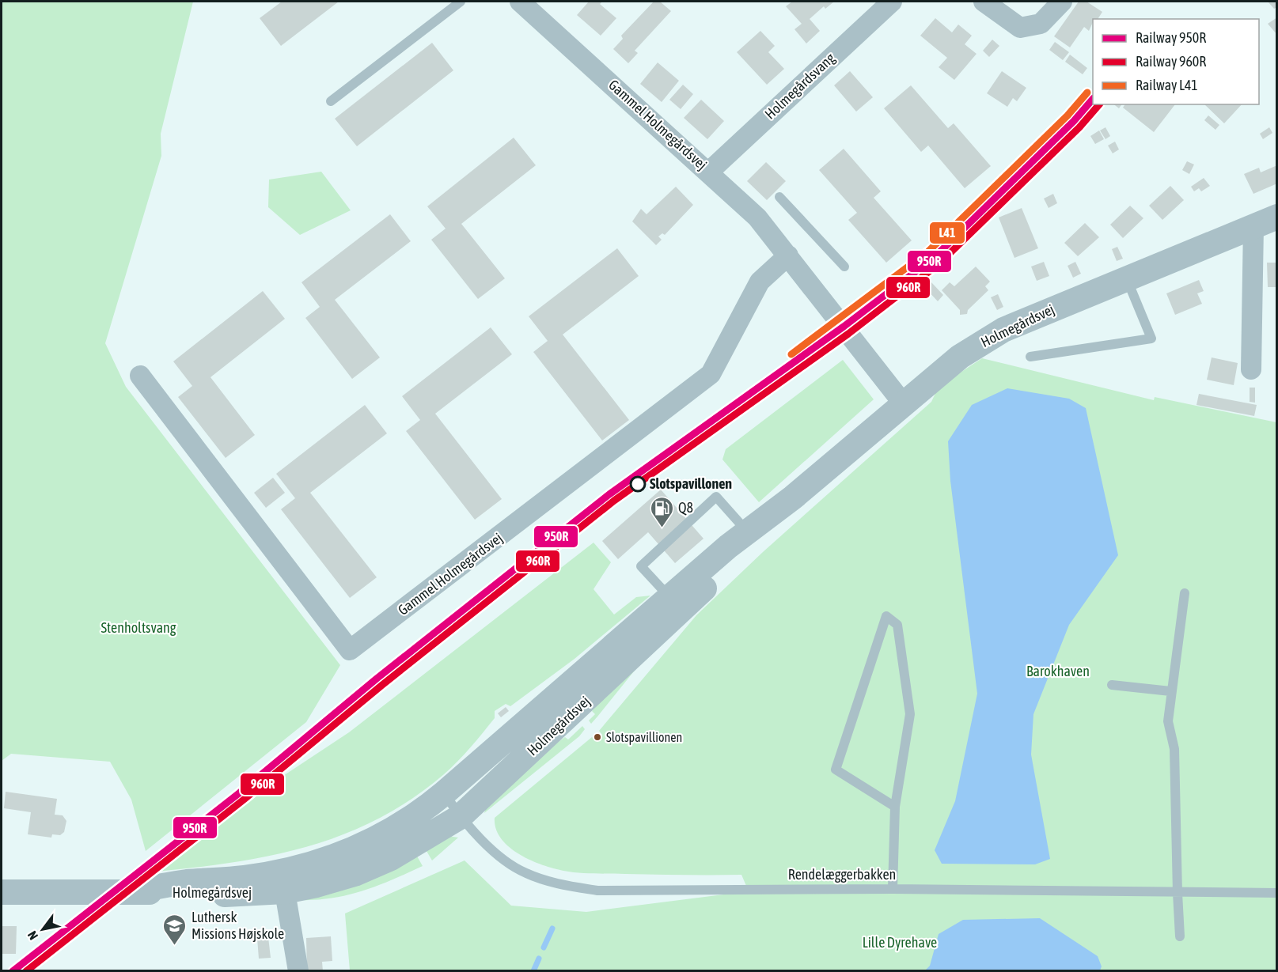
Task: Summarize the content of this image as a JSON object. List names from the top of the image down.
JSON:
{
  "streets": {
    "street": ["Holmegårdsvang", "Gammel Holmegårdsvej", "Holmegårdsvej"],
    "lane": ["Rendelæggerbakken"]
  },
  "crossings": [
    ["Holmegårdsvang", "Gammel Holmegårdsvej"],
    ["Gammel Holmegårdsvej", "Holmegårdsvej"],
    ["Holmegårdsvej", "Rendelæggerbakken"]
  ],
  "parks": ["Stenholtsvang", "Barokhaven", "Lille Dyrehave"],
  "places": {
    "other": ["Slotspavillonen", "Slotspavillionen"],
    "fuel station": ["Q8"],
    "school or university": ["Luthersk Missions Højskole"]
  },
  "lines": ["rail line L41", "rail line 950R", "rail line 960R"],
  "legend": ["Railway 950R", "Railway 960R", "Railway L41"],
  "north": "bottom left"
}
